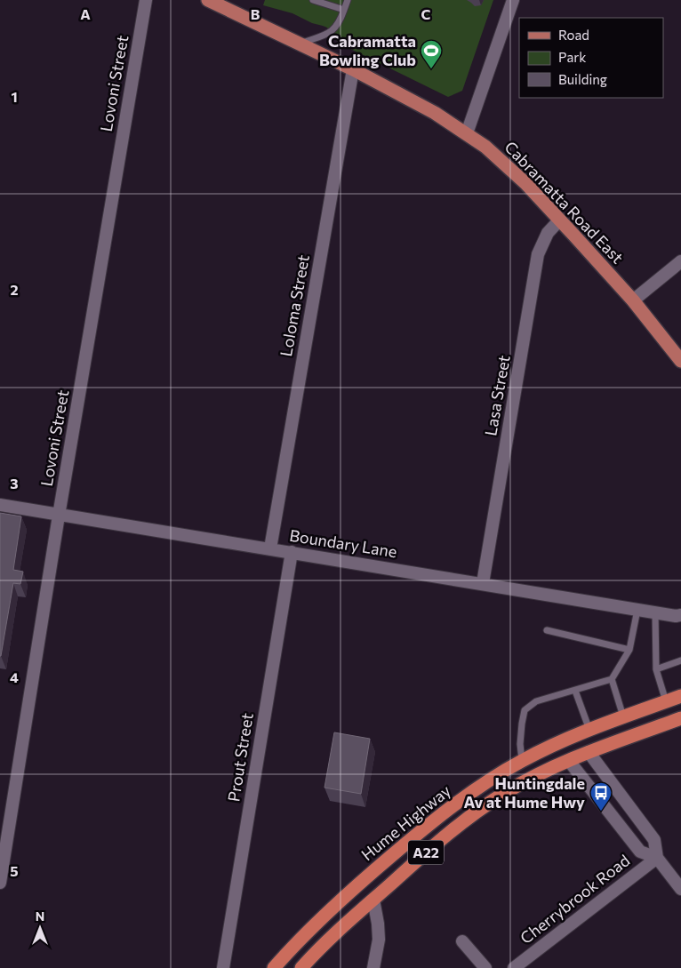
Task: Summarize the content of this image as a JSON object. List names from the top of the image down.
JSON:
{
  "streets": {
    "highway": ["Hume Highway", "A22"],
    "main road": ["Cabramatta Road East"],
    "street": [
      "Lovoni Street",
      "Loloma Street",
      "Lasa Street",
      "Boundary Lane",
      "Prout Street",
      "Cherrybrook Road"
    ]
  },
  "crossings": [
    ["Lovoni Street", "Boundary Lane"],
    ["Cabramatta Road East", "Loloma Street"],
    ["Cabramatta Road East", "Lasa Street"],
    ["Loloma Street", "Boundary Lane"],
    ["Lasa Street", "Boundary Lane"],
    ["Boundary Lane", "Prout Street"]
  ],
  "places": {
    "sports": ["Cabramatta Bowling Club"],
    "bus stop": ["Huntingdale Av at Hume Hwy"]
  },
  "legend": ["Road", "Park", "Building"],
  "north": "top",
  "grid": {
    "columns": ["A", "B", "C"],
    "rows": [
      "1",
      "2",
      "3",
      "4",
      "5"
    ]
  }
}
